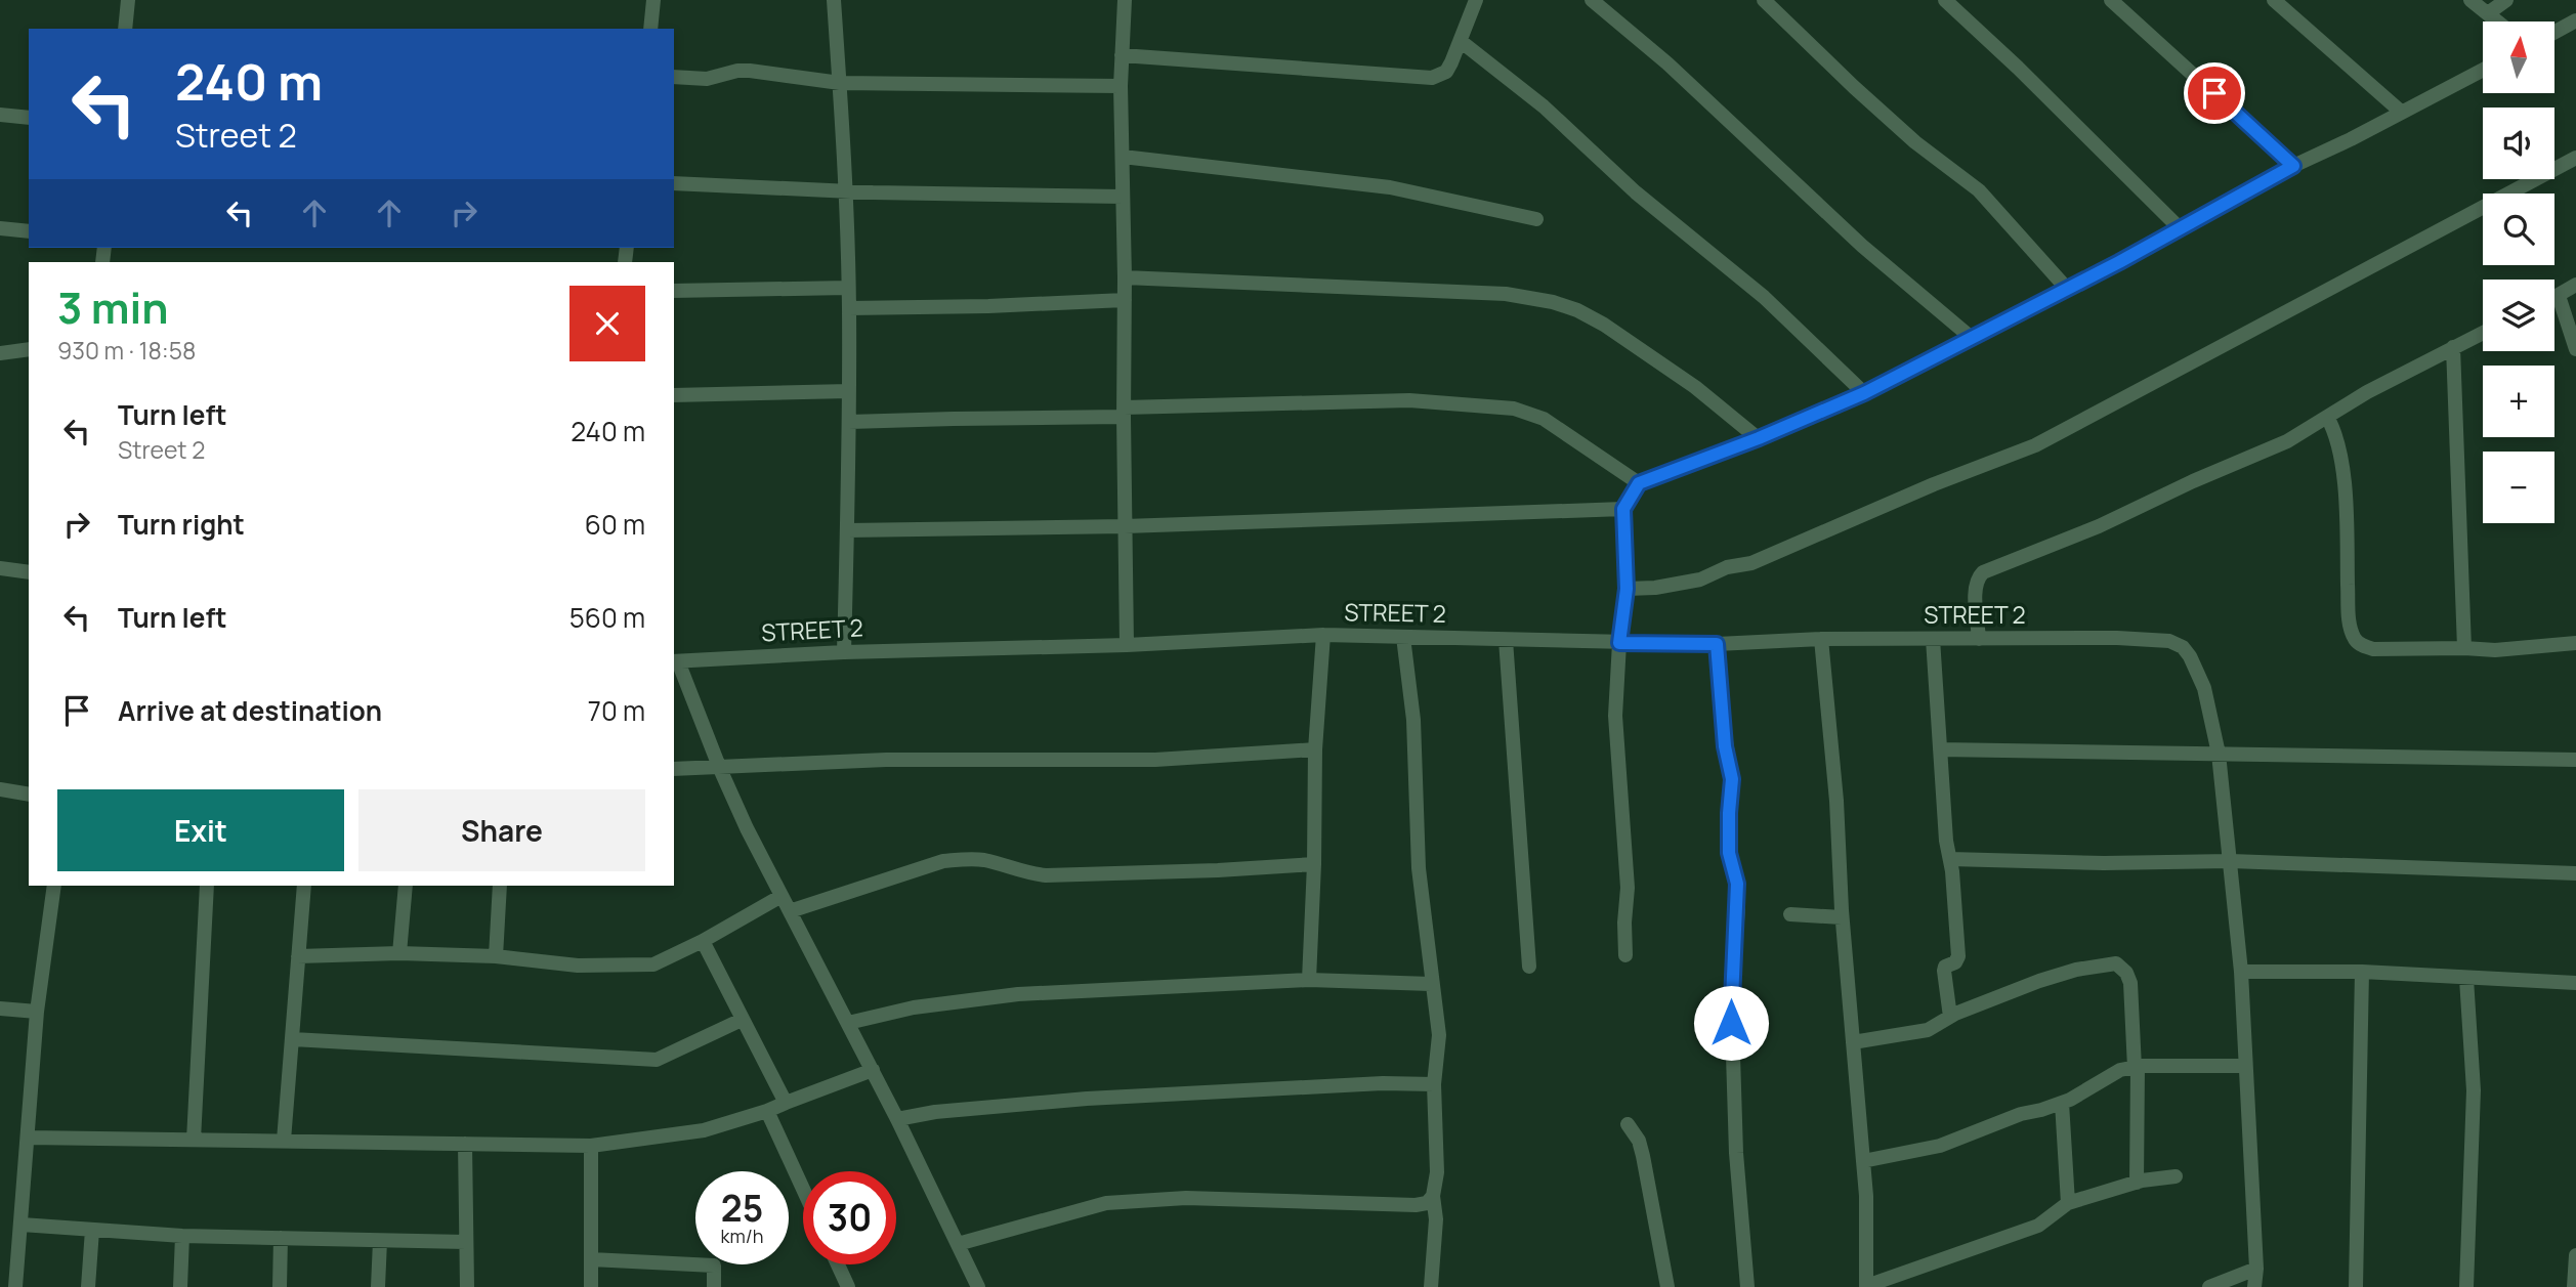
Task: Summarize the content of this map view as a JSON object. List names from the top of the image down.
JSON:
{
  "streets": {
    "street": ["STREET 2"]
  },
  "north": "top",
  "page": {
    "map_buttons": ["+", "−"],
    "turn": ["240 m", "Street 2"],
    "heading": ["3 min", "930 m · 18:58"],
    "list": [
      {
        "name": "Turn left",
        "note": "Street 2",
        "value": "240 m"
      },
      {
        "name": "Turn right",
        "value": "60 m"
      },
      {
        "name": "Turn left",
        "value": "560 m"
      },
      {
        "name": "Arrive at destination",
        "value": "70 m"
      }
    ],
    "buttons": ["Exit", "Share"],
    "speed": "25 km/h",
    "limit": "30"
  }
}
